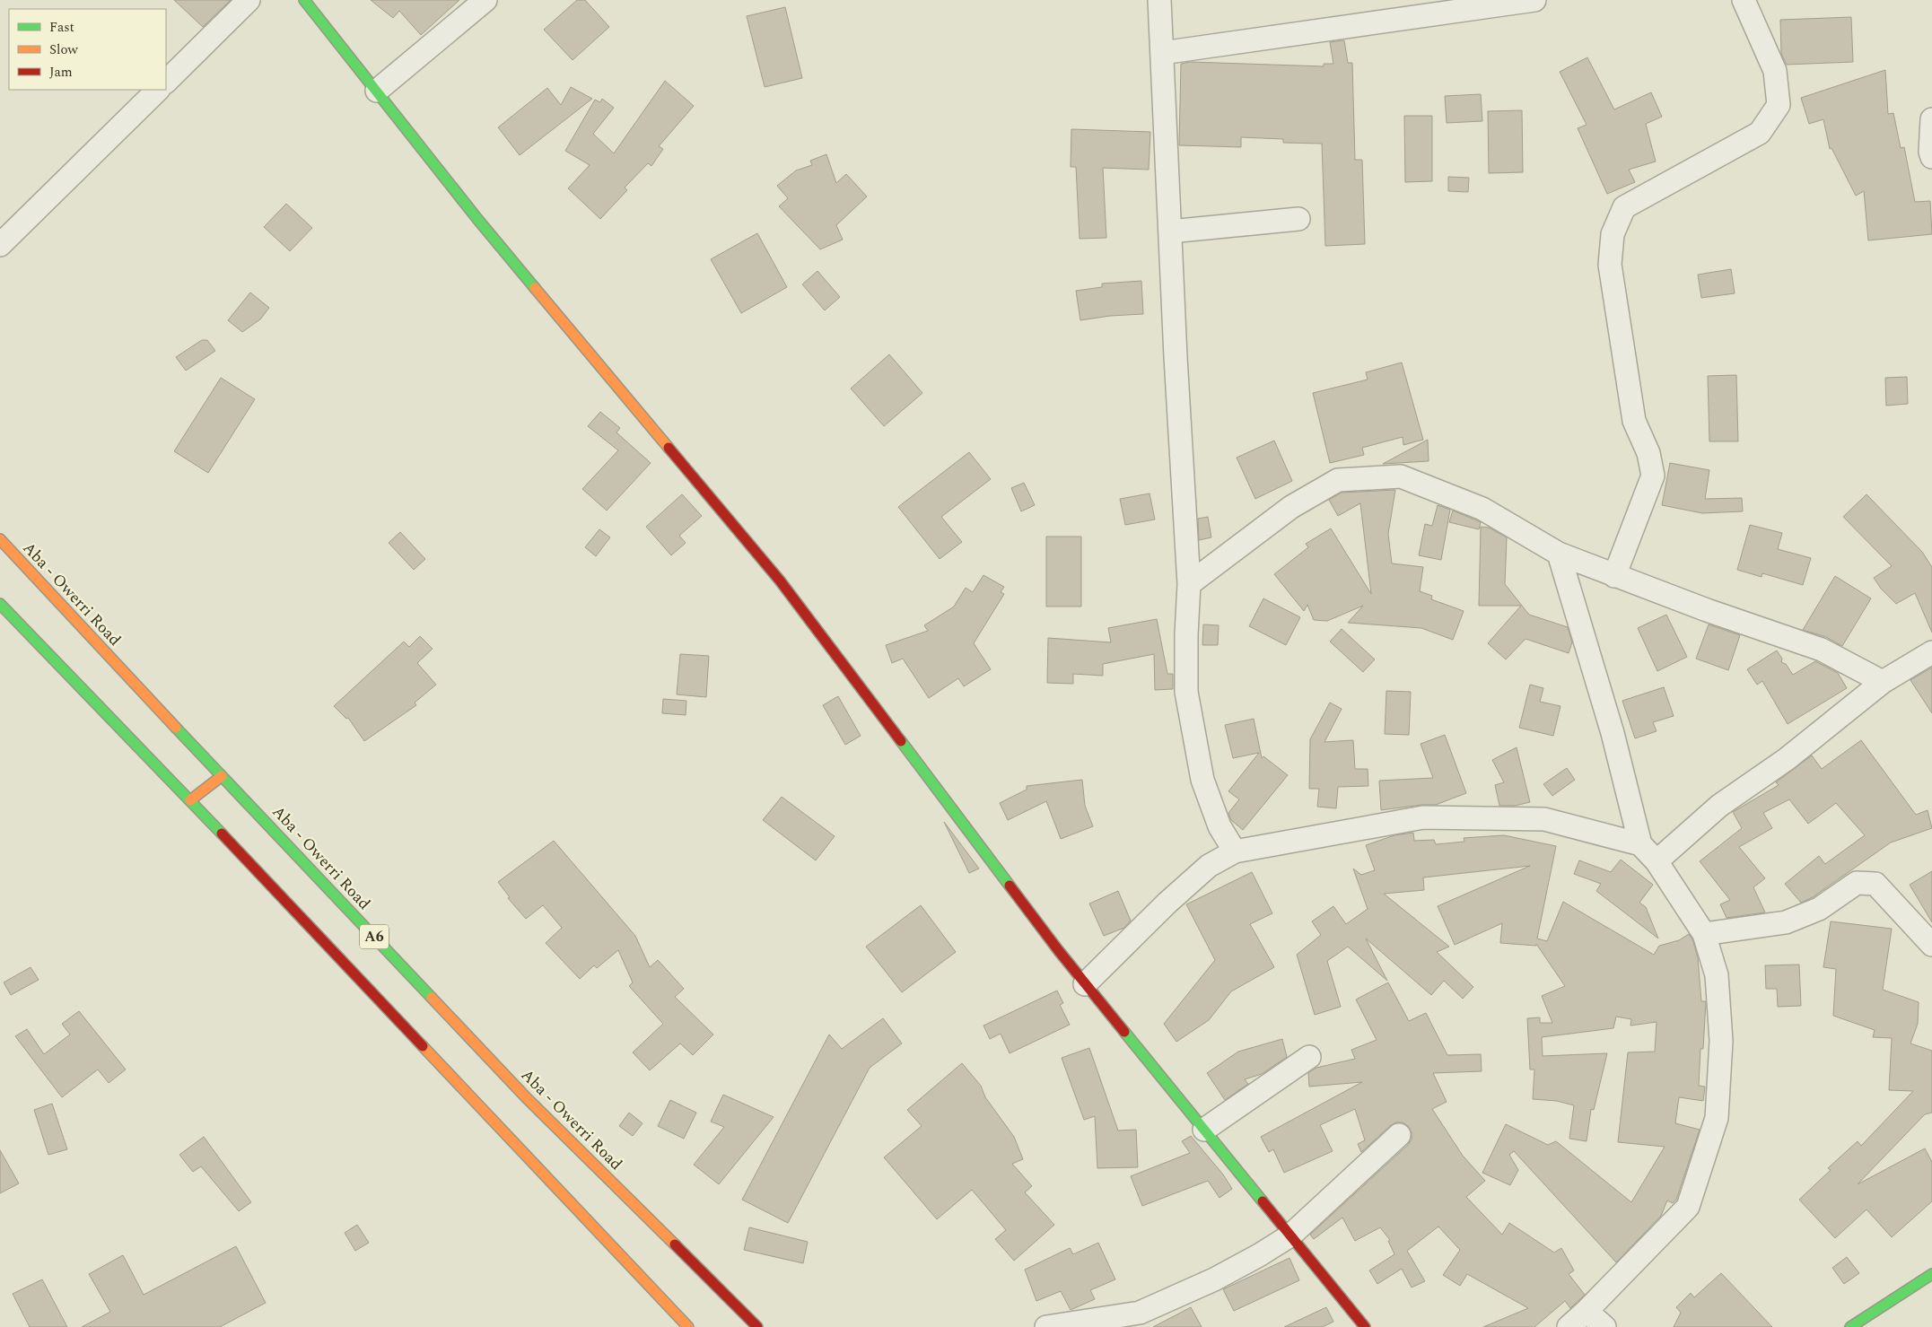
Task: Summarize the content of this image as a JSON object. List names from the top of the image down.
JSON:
{
  "streets": {
    "main road": ["Aba - Owerri Road", "A6"]
  },
  "legend": ["Fast", "Slow", "Jam"]
}
